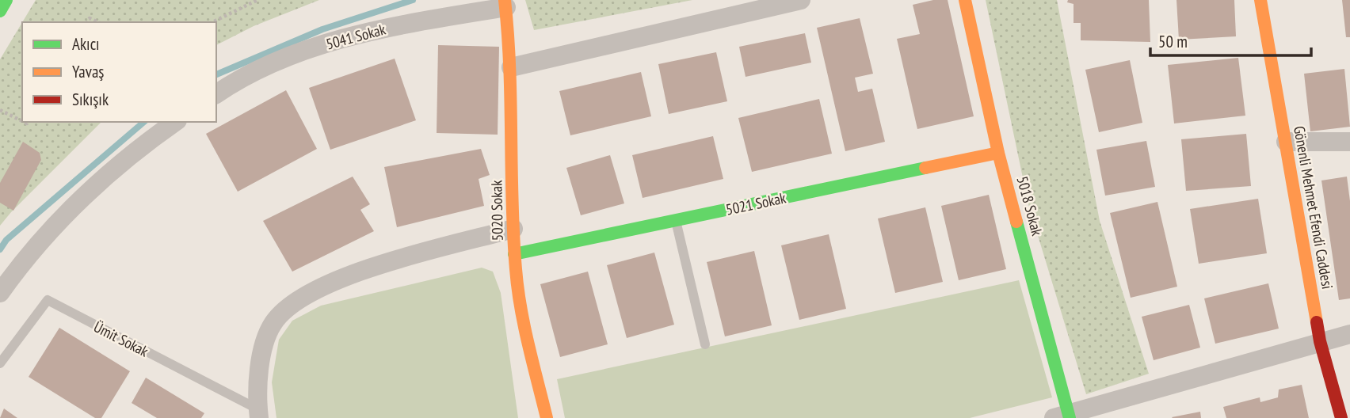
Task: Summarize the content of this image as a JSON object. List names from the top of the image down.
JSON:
{
  "streets": {
    "street": [
      "5041 Sokak",
      "5021 Sokak",
      "5018 Sokak",
      "Gönenli Mehmet Efendi Caddesi",
      "5020 Sokak"
    ],
    "lane": ["Ümit Sokak"]
  },
  "crossings": [
    ["5041 Sokak", "5020 Sokak"],
    ["5021 Sokak", "5018 Sokak"],
    ["5021 Sokak", "5020 Sokak"]
  ],
  "legend": ["Akıcı", "Yavaş", "Sıkışık"],
  "scale_bar": "50 m"
}
